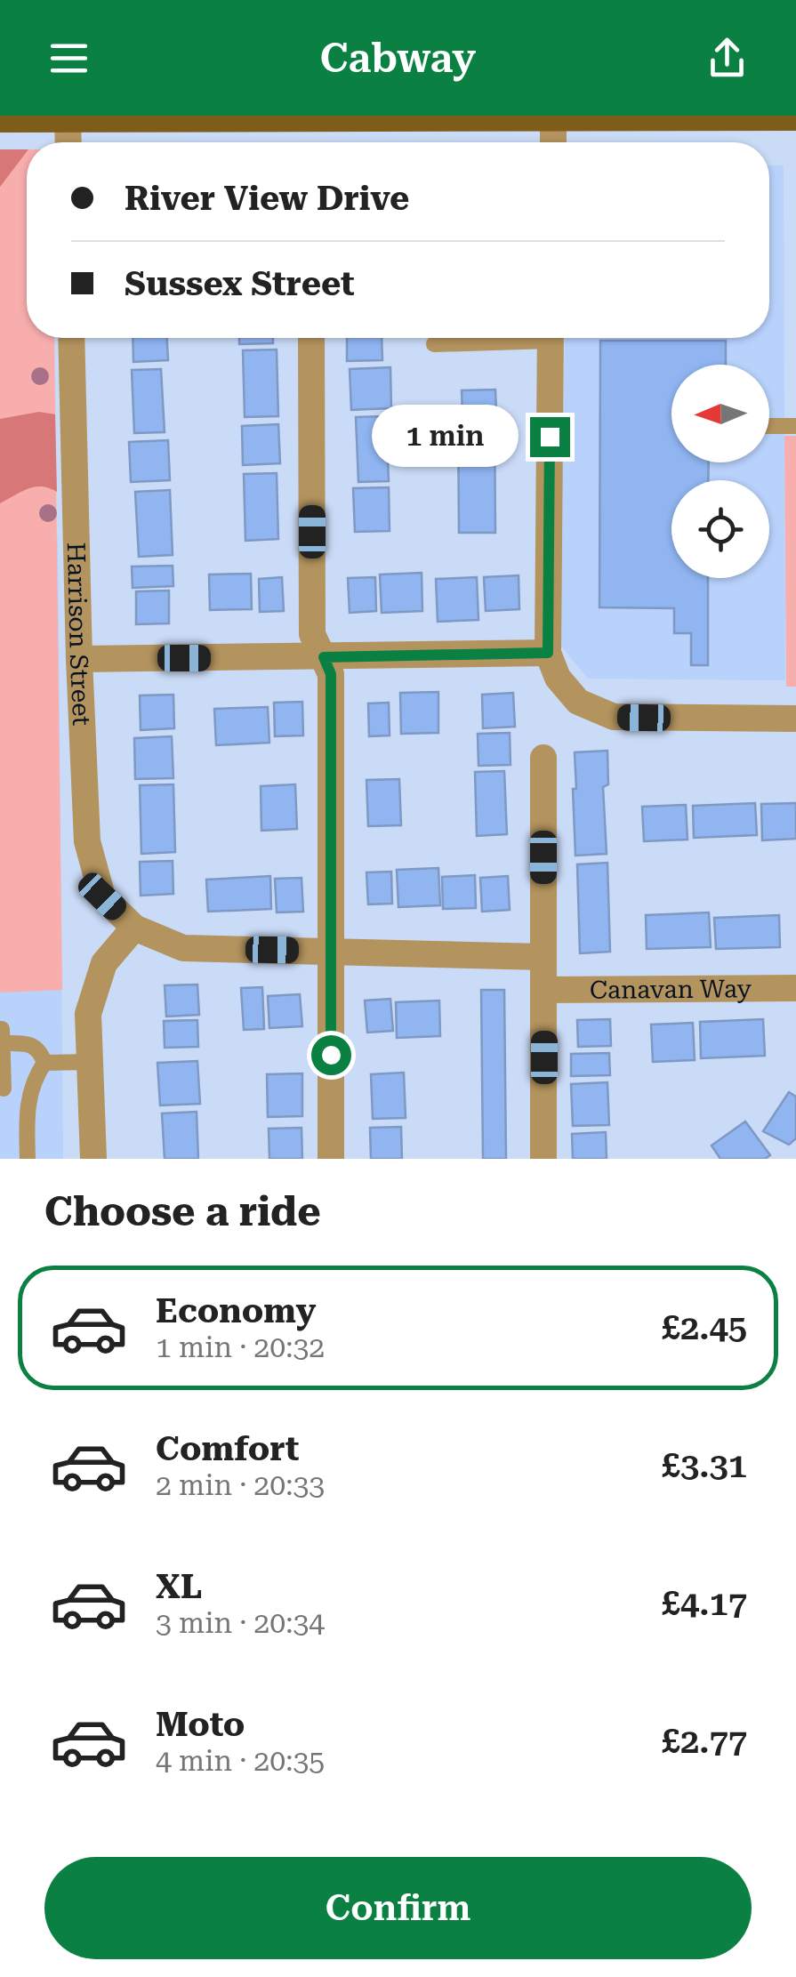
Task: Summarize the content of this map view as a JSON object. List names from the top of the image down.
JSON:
{
  "streets": {
    "street": ["Harrison Street", "Canavan Way"]
  },
  "north": "left",
  "page": {
    "header": "Cabway",
    "banner": ["River View Drive", "Sussex Street"],
    "bubble": "1 min",
    "heading": "Choose a ride",
    "list": [
      {
        "name": "Economy",
        "note": "1 min · 20:32",
        "value": "£2.45"
      },
      {
        "name": "Comfort",
        "note": "2 min · 20:33",
        "value": "£3.31"
      },
      {
        "name": "XL",
        "note": "3 min · 20:34",
        "value": "£4.17"
      },
      {
        "name": "Moto",
        "note": "4 min · 20:35",
        "value": "£2.77"
      }
    ],
    "buttons": "Confirm"
  }
}
